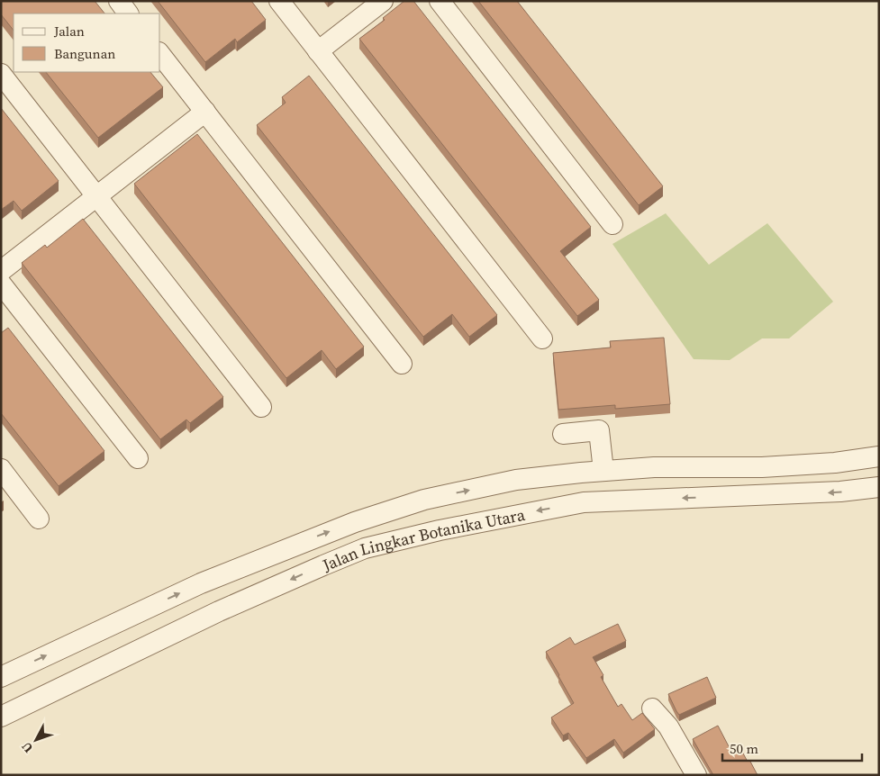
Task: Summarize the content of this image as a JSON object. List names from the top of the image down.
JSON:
{
  "streets": {
    "street": ["Jalan Lingkar Botanika Utara"]
  },
  "legend": ["Jalan", "Bangunan"],
  "scale_bar": "50 m",
  "north": "bottom left"
}
